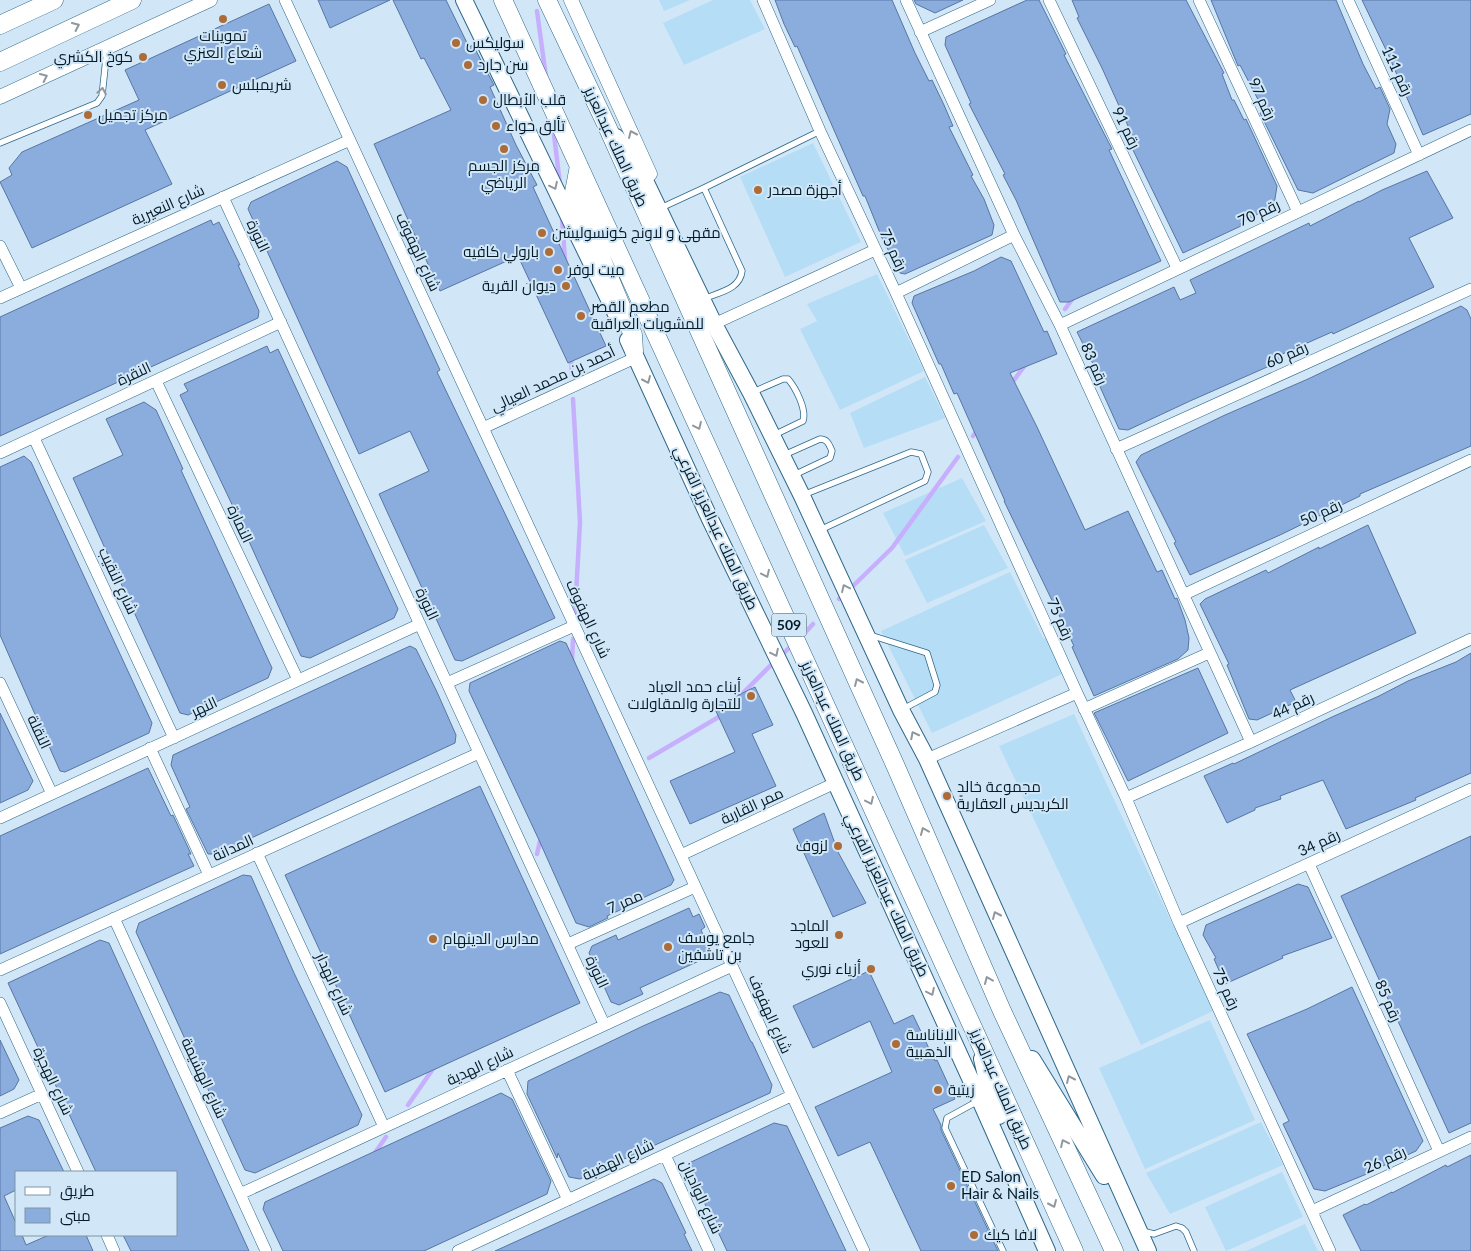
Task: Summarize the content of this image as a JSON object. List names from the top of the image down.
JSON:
{
  "streets": {
    "main road": ["طريق الملك عبدالعزيز", "طريق الملك عبدالعزيز الفرعي", "509"],
    "street": [
      "رقم 111",
      "رقم 97",
      "رقم 91",
      "شارع النعيرية",
      "رقم 70",
      "النورة",
      "رقم 75",
      "شارع الهفوف",
      "رقم 60",
      "رقم 83",
      "النقرة",
      "أحمد بن محمد العيالي",
      "رقم 50",
      "النمارة",
      "شارع النقيب",
      "رقم 44",
      "النهر",
      "النقلة",
      "ممر القاربة",
      "رقم 34",
      "المدانة",
      "ممر 7",
      "شارع الهدار",
      "رقم 85",
      "شارع الهدية",
      "شارع الهشيمة",
      "شارع الهجرة",
      "شارع الهضبة",
      "رقم 26",
      "شارع الواديان"
    ]
  },
  "crossings": [
    ["رقم 111", "رقم 70"],
    ["رقم 97", "رقم 70"],
    ["رقم 91", "رقم 70"],
    ["شارع النعيرية", "النورة"],
    ["شارع النعيرية", "شارع الهفوف"],
    ["رقم 70", "رقم 83"],
    ["النورة", "النقرة"],
    ["النورة", "النهر"],
    ["النورة", "المدانة"],
    ["النورة", "ممر 7"],
    ["النورة", "شارع الهدية"],
    ["رقم 75", "رقم 44"],
    ["رقم 75", "رقم 34"],
    ["رقم 75", "رقم 26"],
    ["شارع الهفوف", "أحمد بن محمد العيالي"],
    ["شارع الهفوف", "ممر القاربة"],
    ["شارع الهفوف", "ممر 7"],
    ["شارع الهفوف", "شارع الهدية"],
    ["شارع الهفوف", "شارع الهضبة"],
    ["رقم 60", "رقم 83"],
    ["رقم 83", "رقم 50"],
    ["رقم 83", "رقم 44"],
    ["النقرة", "النمارة"],
    ["النقرة", "شارع النقيب"],
    ["أحمد بن محمد العيالي", "طريق الملك عبدالعزيز الفرعي"],
    ["النمارة", "النهر"],
    ["طريق الملك عبدالعزيز الفرعي", "ممر القاربة"],
    ["شارع النقيب", "النهر"],
    ["النهر", "النقلة"],
    ["رقم 34", "رقم 85"],
    ["المدانة", "شارع الهدار"],
    ["المدانة", "شارع الهشيمة"],
    ["شارع الهدار", "شارع الهدية"],
    ["رقم 85", "رقم 26"],
    ["شارع الهدية", "شارع الهشيمة"],
    ["شارع الهضبة", "شارع الواديان"]
  ],
  "places": [
    "تموينات شعاع العنزي",
    "سوليكس",
    "كوخ الكشري",
    "سن جارد",
    "شريمبلس",
    "قلب الأبطال",
    "مركز تجميل",
    "تألق حواء",
    "مركز الجسم الرياضي",
    "أجهزة مصدر",
    "مقهى و لاونج كونسوليشن",
    "بارولي كافيه",
    "ميت لوفر",
    "ديوان القرية",
    "مطعم القصر للمشويات العراقية",
    "أبناء حمد العباد للتجارة والمقاولات",
    "مجموعة خالد الكريديس العقاريةً",
    "لزوف",
    "الماجد للعود",
    "مدارس الدينهام",
    "جامع يوسف بن تاشفين",
    "أزياء نوري",
    "الاناناسة الذهبية",
    "زيتية",
    "ED Salon Hair & Nails",
    "لافا كيك"
  ],
  "legend": ["طريق", "مبنى"]
}
